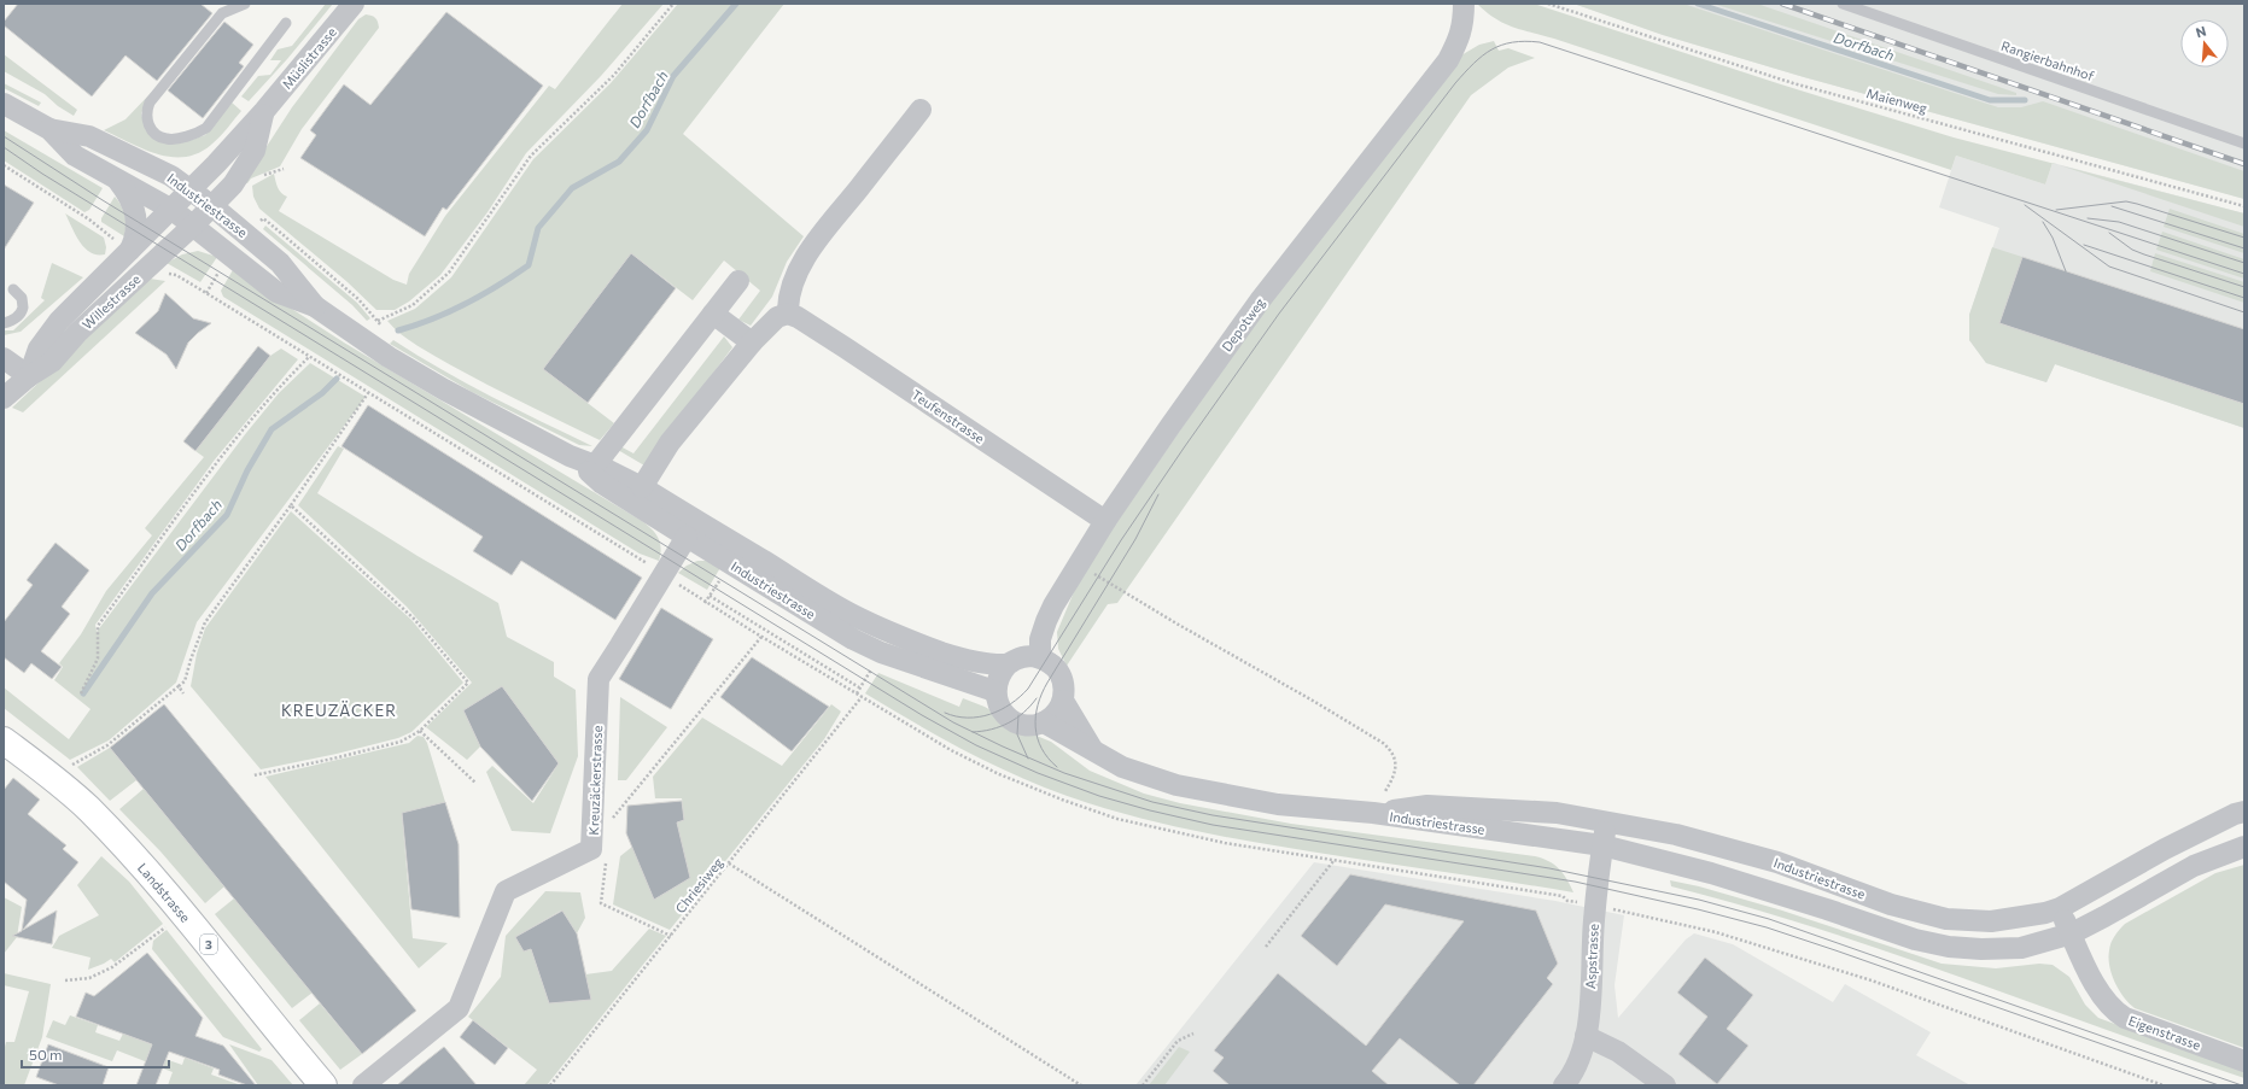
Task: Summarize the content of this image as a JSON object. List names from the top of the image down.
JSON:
{
  "streets": {
    "main road": ["Landstrasse", "3"],
    "street": [
      "Müslistrasse",
      "Industriestrasse",
      "Willestrasse",
      "Depotweg",
      "Teufenstrasse",
      "Kreuzäckerstrasse",
      "Aspstrasse",
      "Eigenstrasse"
    ],
    "lane": ["Rangierbahnhof"],
    "path": ["Maienweg", "Chriesiweg"]
  },
  "crossings": [
    ["Müslistrasse", "Industriestrasse"],
    ["Müslistrasse", "Willestrasse"],
    ["Industriestrasse", "Willestrasse"],
    ["Industriestrasse", "Depotweg"],
    ["Industriestrasse", "Kreuzäckerstrasse"],
    ["Industriestrasse", "Aspstrasse"],
    ["Industriestrasse", "Eigenstrasse"],
    ["Depotweg", "Teufenstrasse"]
  ],
  "districts": ["KREUZÄCKER"],
  "water": ["Dorfbach"],
  "scale_bar": "50 m",
  "north": "top"
}
